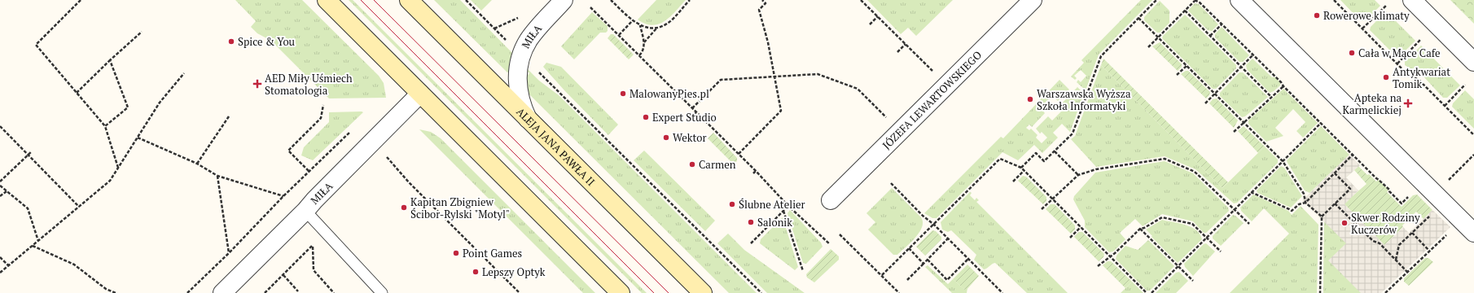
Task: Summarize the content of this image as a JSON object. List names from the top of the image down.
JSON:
{
  "streets": {
    "main road": ["ALEJA JANA PAWŁA II"],
    "street": ["MIŁA", "JÓZEFA LEWARTOWSKIEGO"]
  },
  "crossings": [
    ["MIŁA", "ALEJA JANA PAWŁA II"]
  ],
  "places": {
    "other": [
      "Rowerowe klimaty",
      "Spice & You",
      "Cała w Mące Cafe",
      "Antykwariat Tomik",
      "MalowanyPies.pl",
      "Warszawska Wyższa Szkoła Informatyki",
      "Expert Studio",
      "Wektor",
      "Carmen",
      "Ślubne Atelier",
      "Kapitan Zbigniew Ścibor-Rylski \"Motyl\"",
      "Salonik",
      "Skwer Rodziny Kuczerów",
      "Point Games",
      "Lepszy Optyk"
    ],
    "health": ["AED Miły Uśmiech Stomatologia", "Apteka na Karmelickiej"]
  }
}
